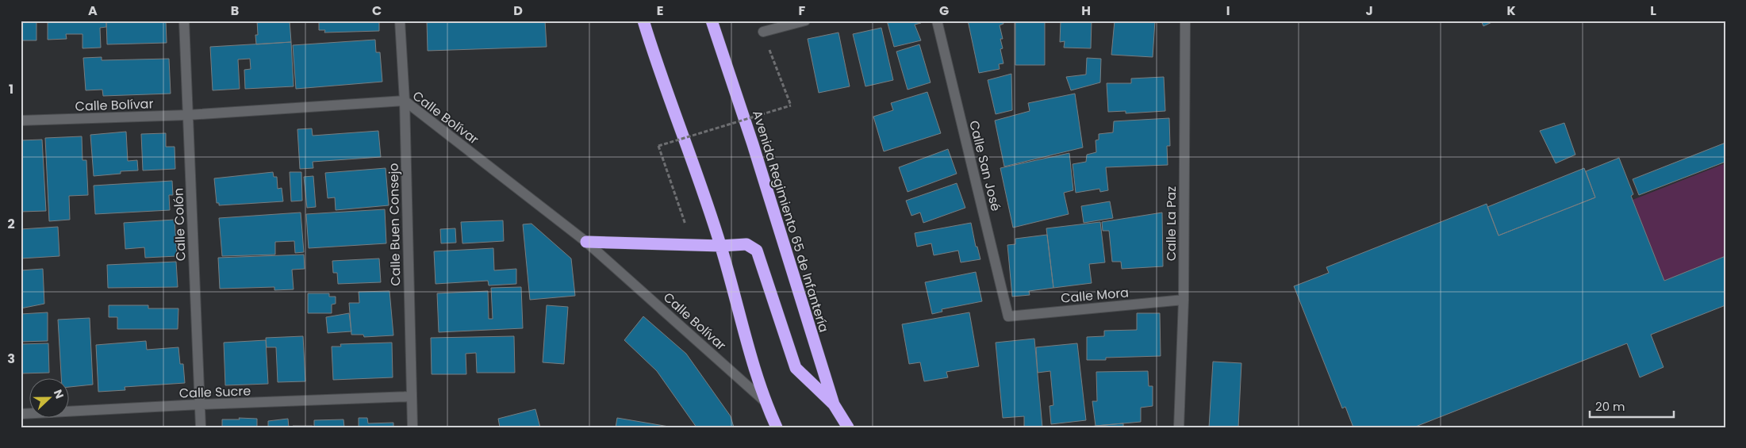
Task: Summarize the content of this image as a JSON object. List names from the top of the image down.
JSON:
{
  "streets": {
    "highway": ["Avenida Regimiento 65 de Infantería"],
    "street": [
      "Calle Bolívar",
      "Calle San José",
      "Calle La Paz",
      "Calle Colón",
      "Calle Buen Consejo",
      "Calle Mora",
      "Calle Sucre"
    ]
  },
  "crossings": [
    ["Calle Bolívar", "Calle Colón"],
    ["Calle Bolívar", "Calle Buen Consejo"],
    ["Calle San José", "Calle Mora"],
    ["Calle La Paz", "Calle Mora"],
    ["Calle Colón", "Calle Sucre"],
    ["Calle Buen Consejo", "Calle Sucre"]
  ],
  "scale_bar": "20 m",
  "north": "right",
  "grid": {
    "columns": [
      "A",
      "B",
      "C",
      "D",
      "E",
      "F",
      "G",
      "H",
      "I",
      "J",
      "K",
      "L"
    ],
    "rows": ["1", "2", "3"]
  }
}
